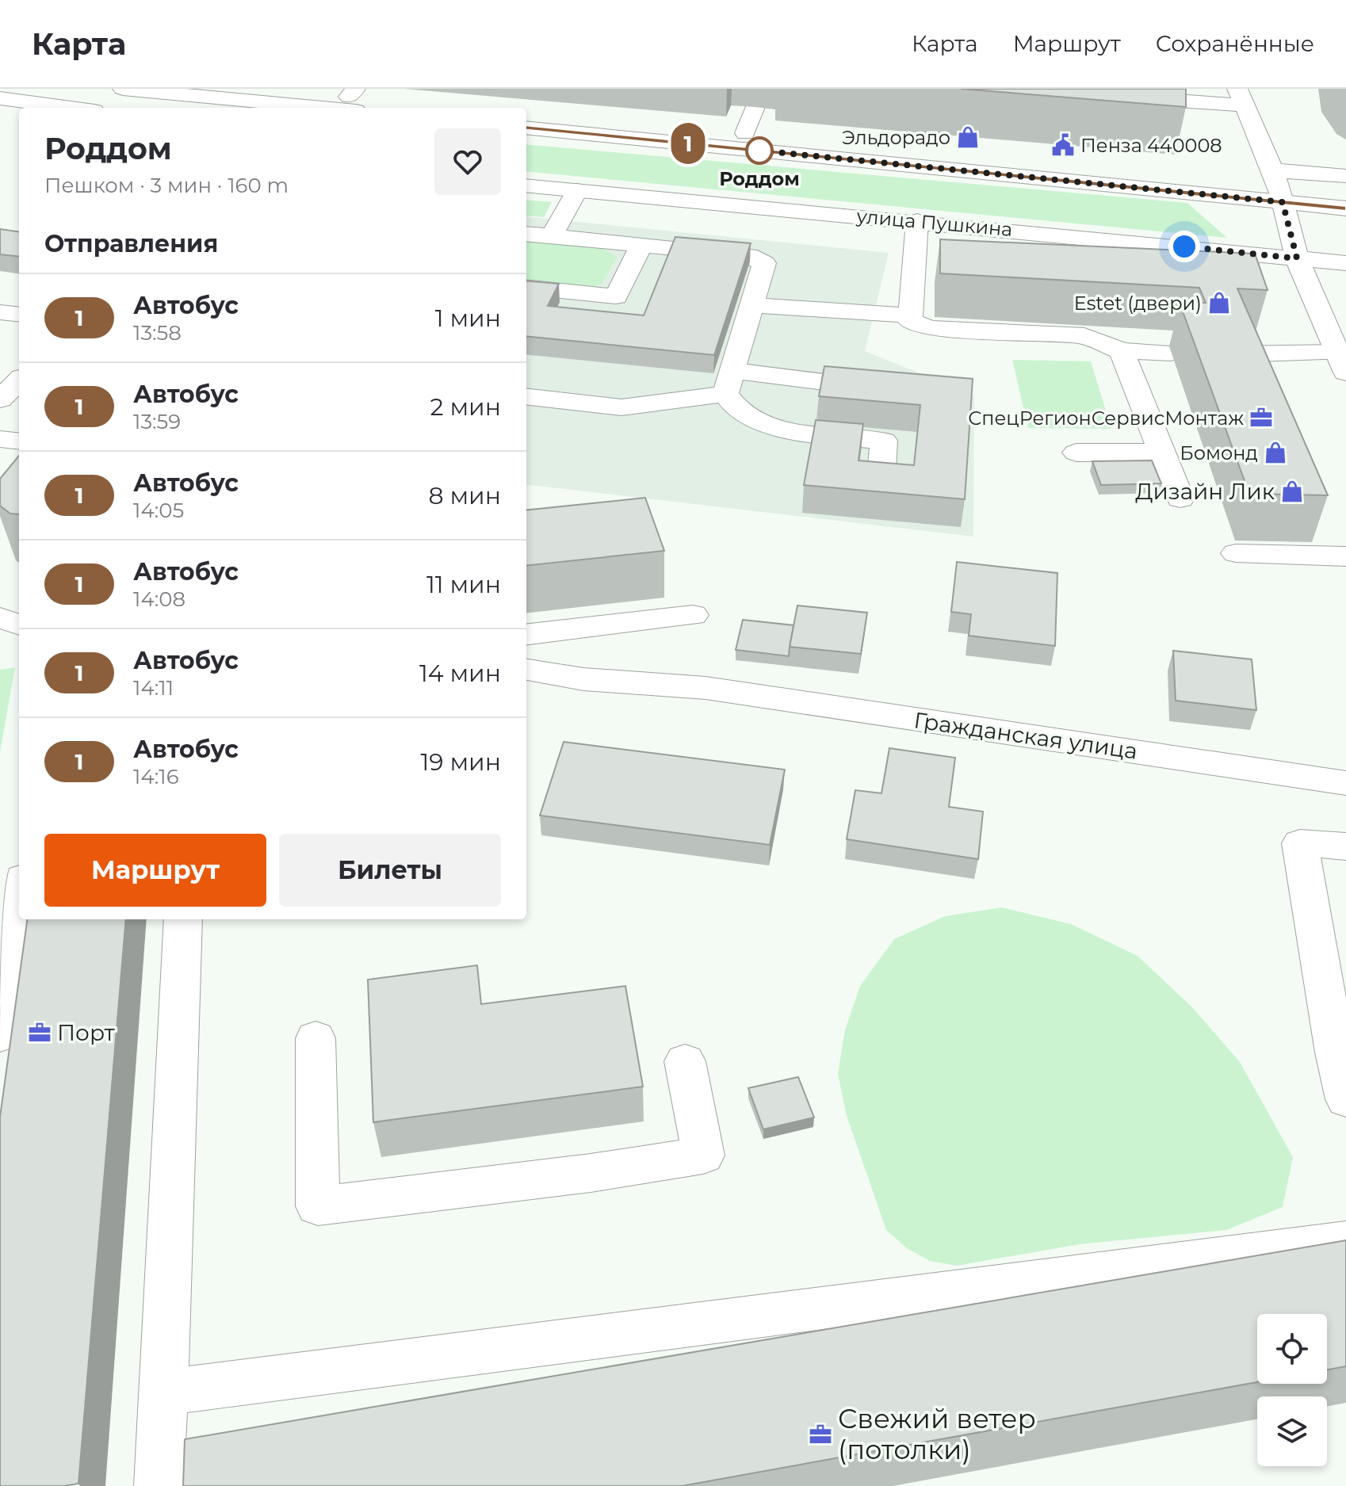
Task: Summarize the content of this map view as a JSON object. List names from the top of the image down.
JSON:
{
  "streets": {
    "main road": ["улица Пушкина", "Гражданская улица"]
  },
  "places": {
    "shop": [
      "Эльдорадо",
      "Estet (двери)",
      "Бомонд",
      "Дизайн Лик"
    ],
    "public building": ["Пенза 440008"],
    "other": ["Роддом"],
    "office": ["СпецРегионСервисМонтаж", "Порт", "Свежий ветер (потолки)"]
  },
  "lines": ["bus line 1"],
  "page": {
    "header": "Карта",
    "nav": ["Карта", "Маршрут", "Сохранённые"],
    "on_map": "1",
    "heading": [
      ["Роддом", "Пешком · 3 мин · 160 m"],
      "Отправления"
    ],
    "list": [
      {
        "mark": "1",
        "name": "Автобус",
        "note": "13:58",
        "value": "1 мин"
      },
      {
        "mark": "1",
        "name": "Автобус",
        "note": "13:59",
        "value": "2 мин"
      },
      {
        "mark": "1",
        "name": "Автобус",
        "note": "14:05",
        "value": "8 мин"
      },
      {
        "mark": "1",
        "name": "Автобус",
        "note": "14:08",
        "value": "11 мин"
      },
      {
        "mark": "1",
        "name": "Автобус",
        "note": "14:11",
        "value": "14 мин"
      },
      {
        "mark": "1",
        "name": "Автобус",
        "note": "14:16",
        "value": "19 мин"
      }
    ],
    "buttons": ["Маршрут", "Билеты"]
  }
}
